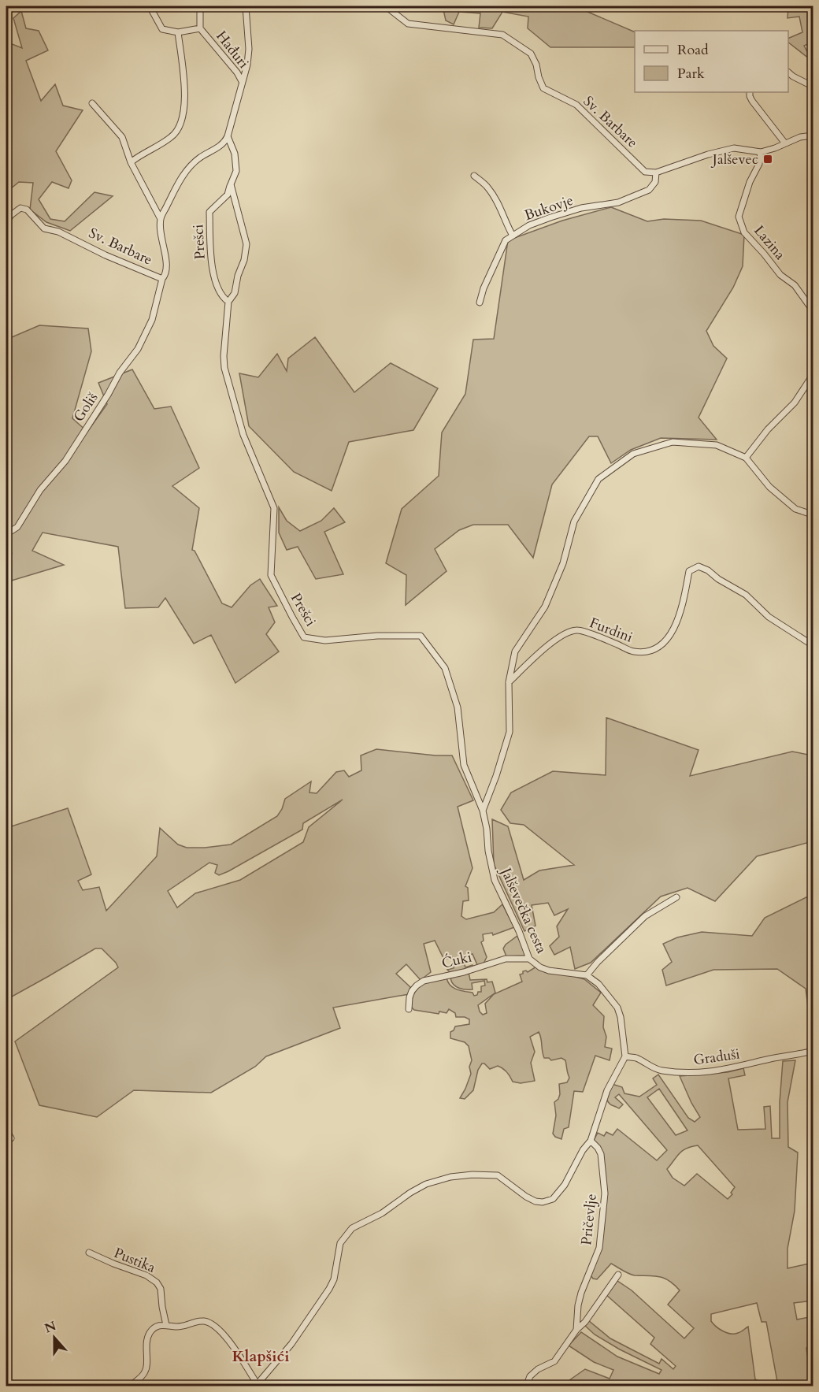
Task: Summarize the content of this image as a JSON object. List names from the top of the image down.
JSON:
{
  "streets": {
    "street": [
      "Hađuri",
      "Sv. Barbare",
      "Bukovje",
      "Prešci",
      "Lazina",
      "Goliš",
      "Furdini",
      "Jalševečka cesta",
      "Ćuki",
      "Graduši",
      "Pričevlje",
      "Pustika"
    ]
  },
  "crossings": [
    ["Sv. Barbare", "Bukovje"],
    ["Sv. Barbare", "Prešci"],
    ["Sv. Barbare", "Goliš"],
    ["Prešci", "Jalševečka cesta"],
    ["Jalševečka cesta", "Ćuki"]
  ],
  "districts": ["Klapšići"],
  "places": {
    "transit": ["Jalševec"]
  },
  "legend": ["Road", "Park"],
  "north": "top"
}
